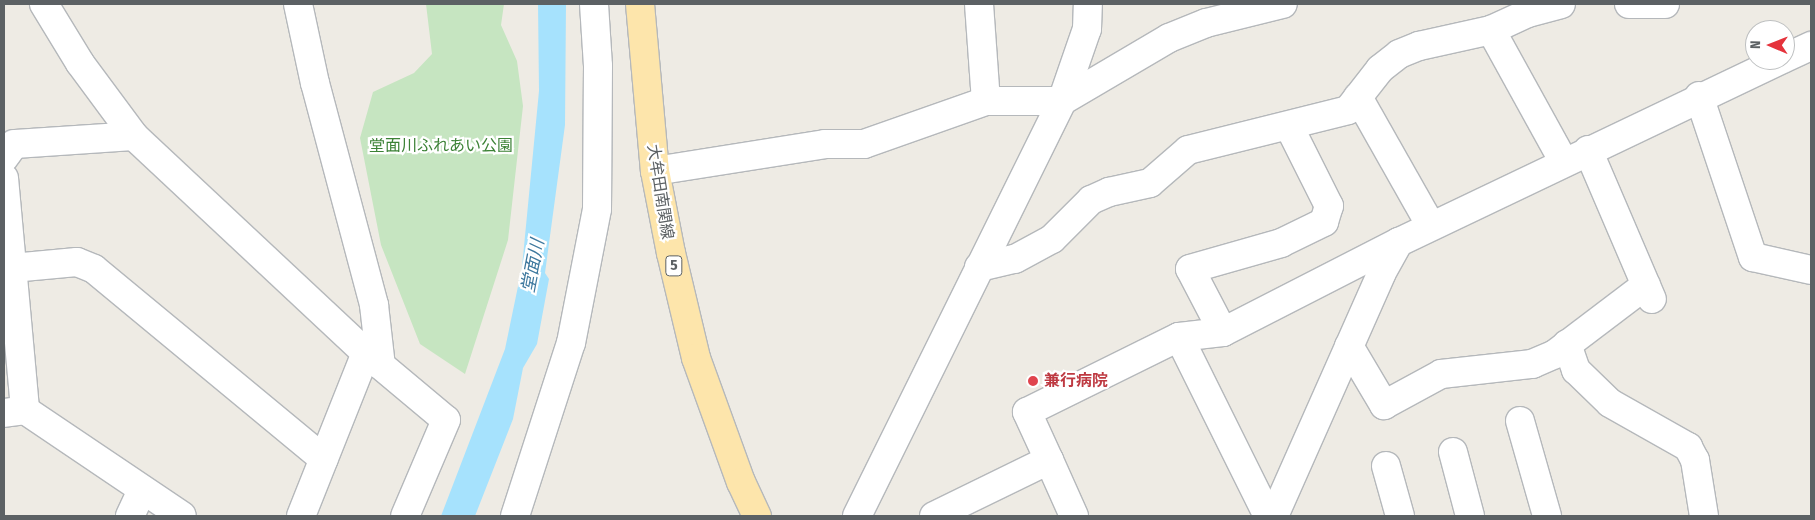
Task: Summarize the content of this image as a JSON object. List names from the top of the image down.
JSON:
{
  "streets": {
    "main road": ["大牟田南関線", "5"]
  },
  "water": ["堂面川"],
  "parks": ["堂面川ふれあい公園"],
  "places": ["兼行病院"],
  "north": "left"
}
